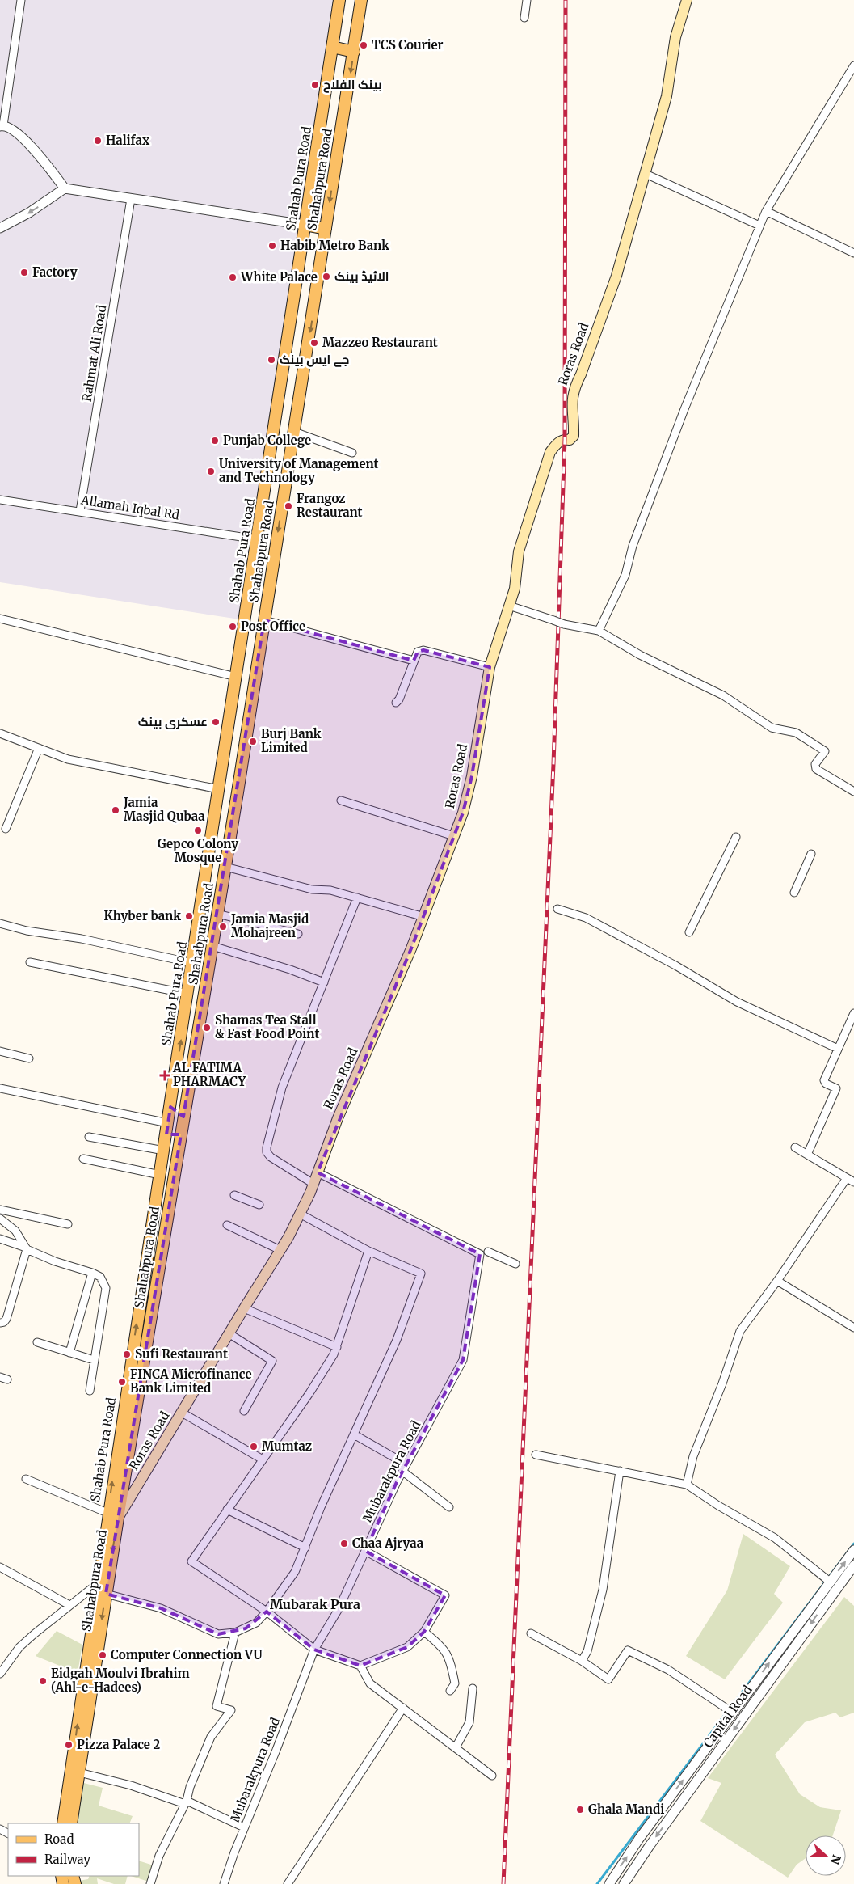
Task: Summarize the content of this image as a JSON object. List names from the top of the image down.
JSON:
{
  "streets": {
    "main road": ["Shahab Pura Road", "Shahabpura Road", "Roras Road"],
    "street": [
      "Rahmat Ali Road",
      "Allamah Iqbal Rd",
      "Mubarakpura Road",
      "Capital Road"
    ]
  },
  "crossings": [
    ["Shahab Pura Road", "Allamah Iqbal Rd"],
    ["Shahabpura Road", "Roras Road"],
    ["Rahmat Ali Road", "Allamah Iqbal Rd"],
    ["Roras Road", "Mubarakpura Road"]
  ],
  "one_way": ["Shahab Pura Road", "Shahabpura Road"],
  "districts": ["Mubarak Pura"],
  "places": {
    "other": [
      "TCS Courier",
      "بینک الفلاح",
      "Halifax",
      "Habib Metro Bank",
      "Factory",
      "الائیڈ بینک",
      "White Palace",
      "Mazzeo Restaurant",
      "جے ایس بینک",
      "Punjab College",
      "University of Management and Technology",
      "Frangoz Restaurant",
      "Post Office",
      "عسکری بینک",
      "Burj Bank Limited",
      "Jamia Masjid Qubaa",
      "Gepco Colony Mosque",
      "Khyber bank",
      "Jamia Masjid Mohajreen",
      "Shamas Tea Stall & Fast Food Point",
      "Sufi Restaurant",
      "FINCA Microfinance Bank Limited",
      "Mumtaz",
      "Chaa Ajryaa",
      "Computer Connection VU",
      "Eidgah Moulvi Ibrahim (Ahl-e-Hadees)",
      "Pizza Palace 2",
      "Ghala Mandi"
    ],
    "health": ["AL FATIMA PHARMACY"]
  },
  "legend": ["Road", "Railway"],
  "north": "right"
}
